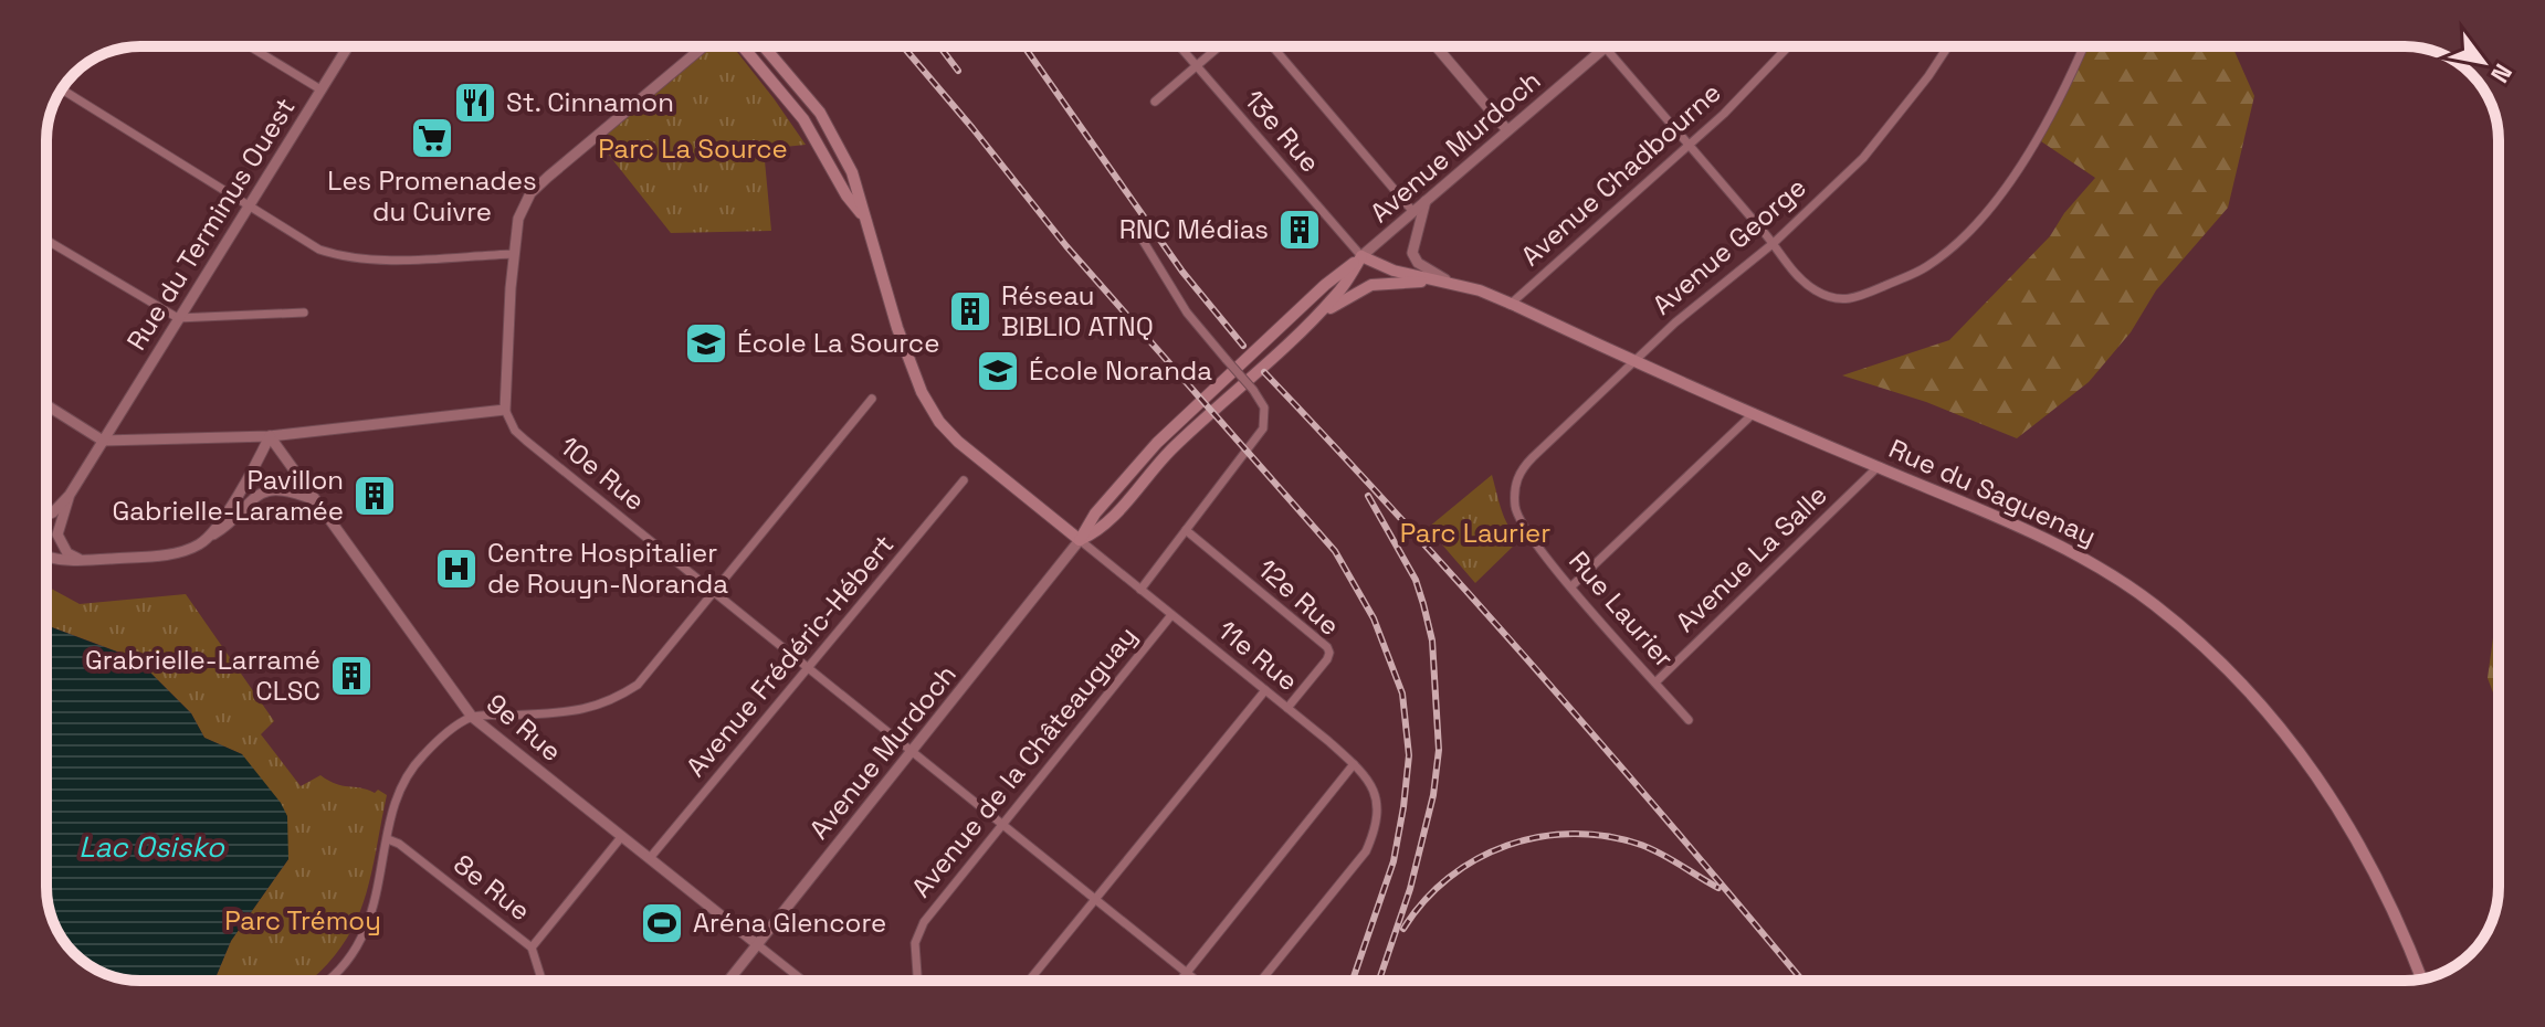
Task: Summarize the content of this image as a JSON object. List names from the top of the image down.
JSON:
{
  "streets": {
    "main road": ["Avenue Murdoch", "Rue du Saguenay"],
    "street": [
      "13e Rue",
      "Avenue Chadbourne",
      "Rue du Terminus Ouest",
      "Avenue George",
      "10e Rue",
      "Avenue La Salle",
      "12e Rue",
      "Rue Laurier",
      "Avenue Frédéric-Hébert",
      "11e Rue",
      "9e Rue",
      "Avenue de la Châteauguay",
      "8e Rue"
    ]
  },
  "crossings": [
    ["13e Rue", "Avenue Murdoch"],
    ["13e Rue", "Rue du Saguenay"],
    ["Avenue Murdoch", "10e Rue"],
    ["Avenue Murdoch", "Rue du Saguenay"],
    ["Avenue Murdoch", "11e Rue"],
    ["Avenue Murdoch", "9e Rue"],
    ["Avenue Chadbourne", "Rue du Saguenay"],
    ["Avenue George", "Rue du Saguenay"],
    ["Avenue George", "Rue Laurier"],
    ["10e Rue", "Avenue Frédéric-Hébert"],
    ["10e Rue", "Avenue de la Châteauguay"],
    ["Rue du Saguenay", "Avenue La Salle"],
    ["Avenue La Salle", "Rue Laurier"],
    ["12e Rue", "11e Rue"],
    ["Avenue Frédéric-Hébert", "9e Rue"],
    ["11e Rue", "Avenue de la Châteauguay"]
  ],
  "water": ["Lac Osisko"],
  "parks": ["Parc La Source", "Parc Laurier", "Parc Trémoy"],
  "places": {
    "restaurant": ["St. Cinnamon"],
    "supermarket": ["Les Promenades du Cuivre"],
    "building": [
      "RNC Médias",
      "Réseau BIBLIO ATNQ",
      "Pavillon Gabrielle-Laramée",
      "Grabrielle-Larramé CLSC"
    ],
    "school or university": ["École La Source", "École Noranda"],
    "hospital": ["Centre Hospitalier de Rouyn-Noranda"],
    "sports": ["Aréna Glencore"]
  },
  "north": "bottom right"
}
